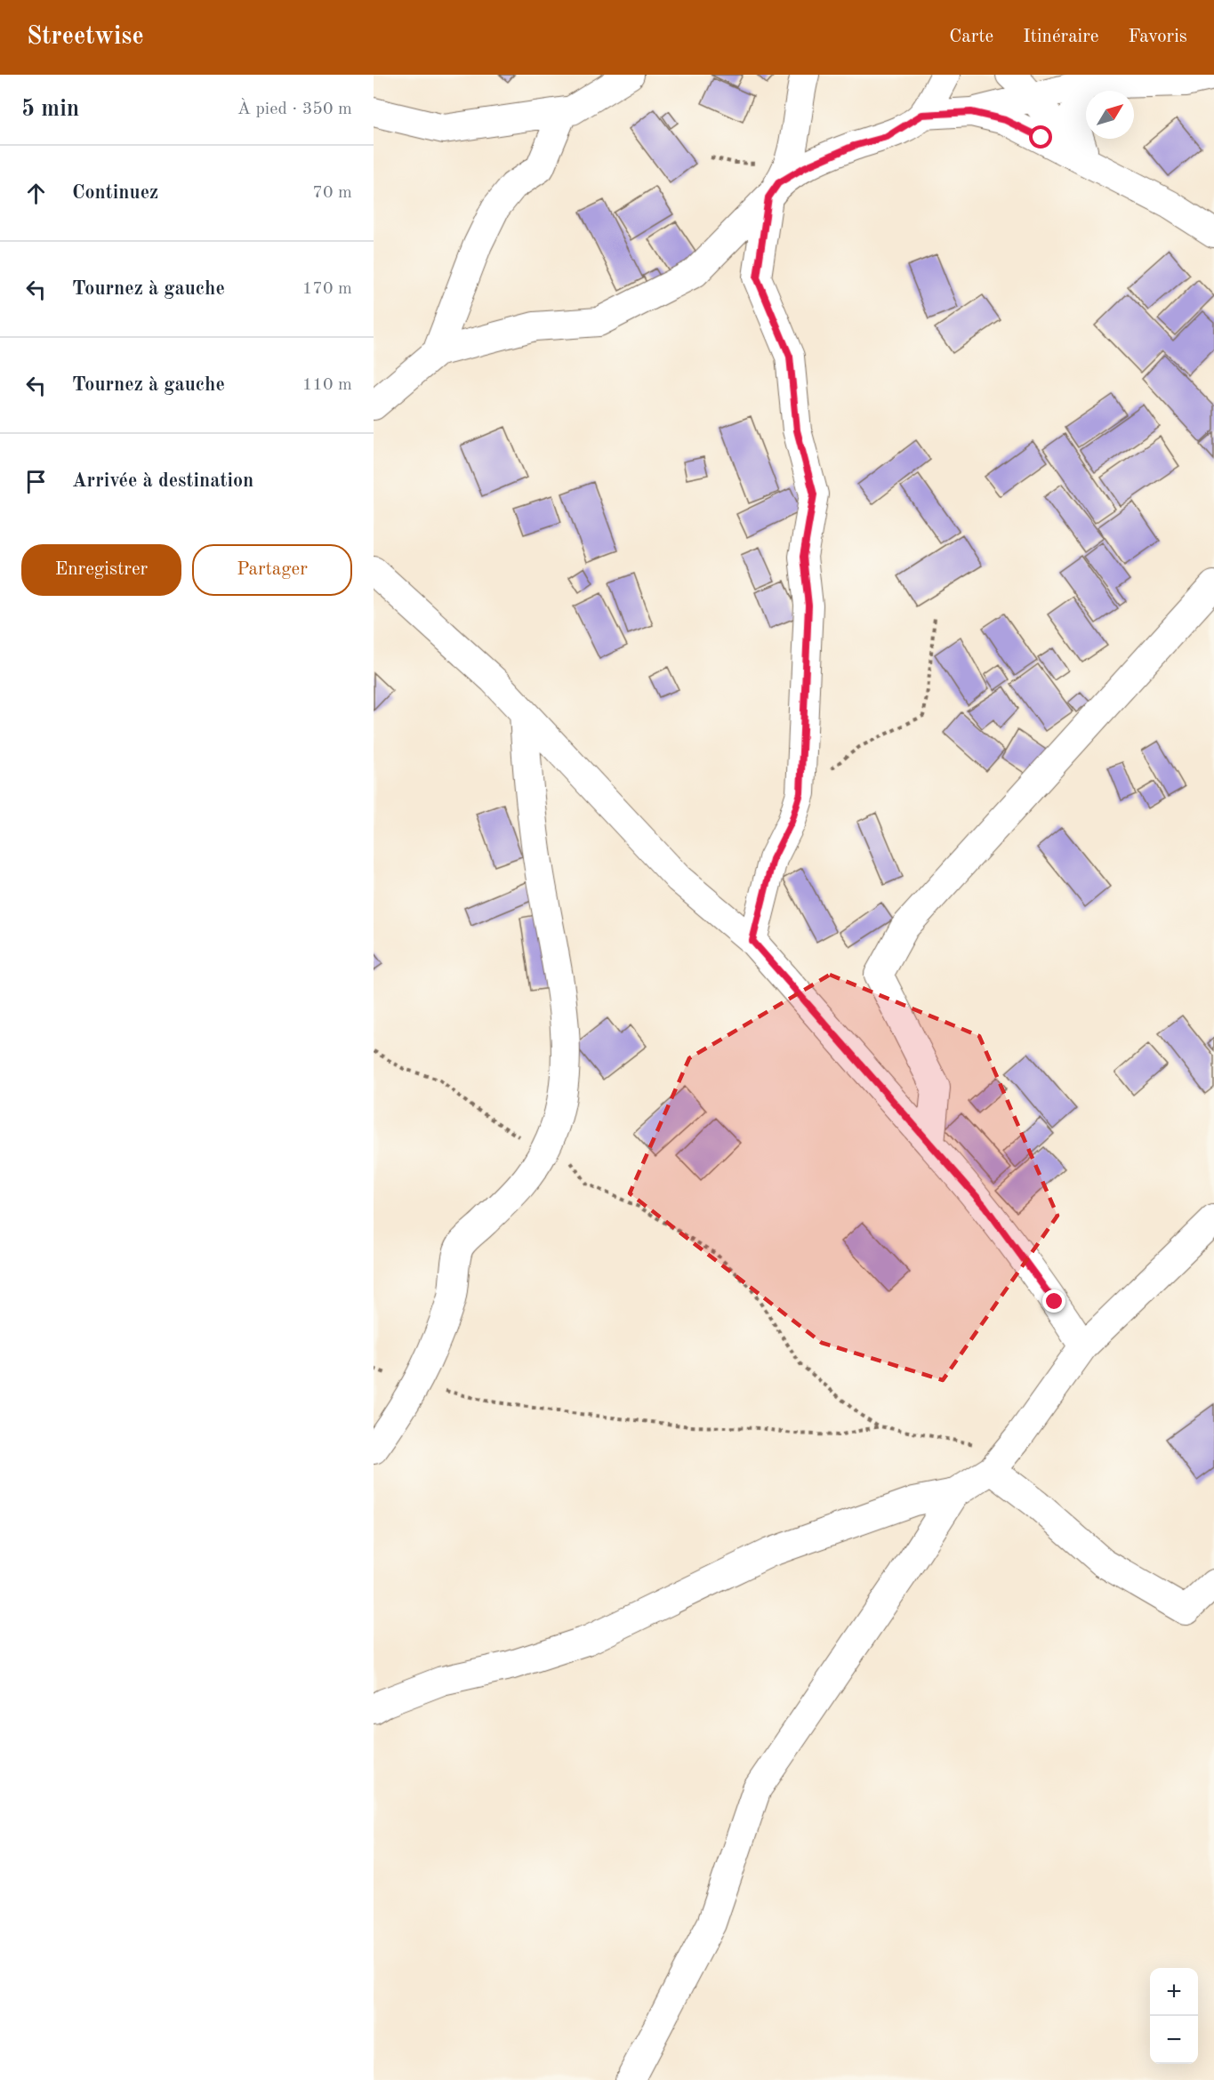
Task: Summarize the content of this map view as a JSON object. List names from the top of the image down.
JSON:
{
  "north": "top right",
  "page": {
    "header": "Streetwise",
    "nav": ["Carte", "Itinéraire", "Favoris"],
    "heading": ["5 min", "À pied · 350 m"],
    "list": [
      ["Continuez", "70 m"],
      ["Tournez à gauche", "170 m"],
      ["Tournez à gauche", "110 m"],
      "Arrivée à destination"
    ],
    "buttons": ["Enregistrer", "Partager"],
    "map_buttons": ["+", "−"]
  }
}
